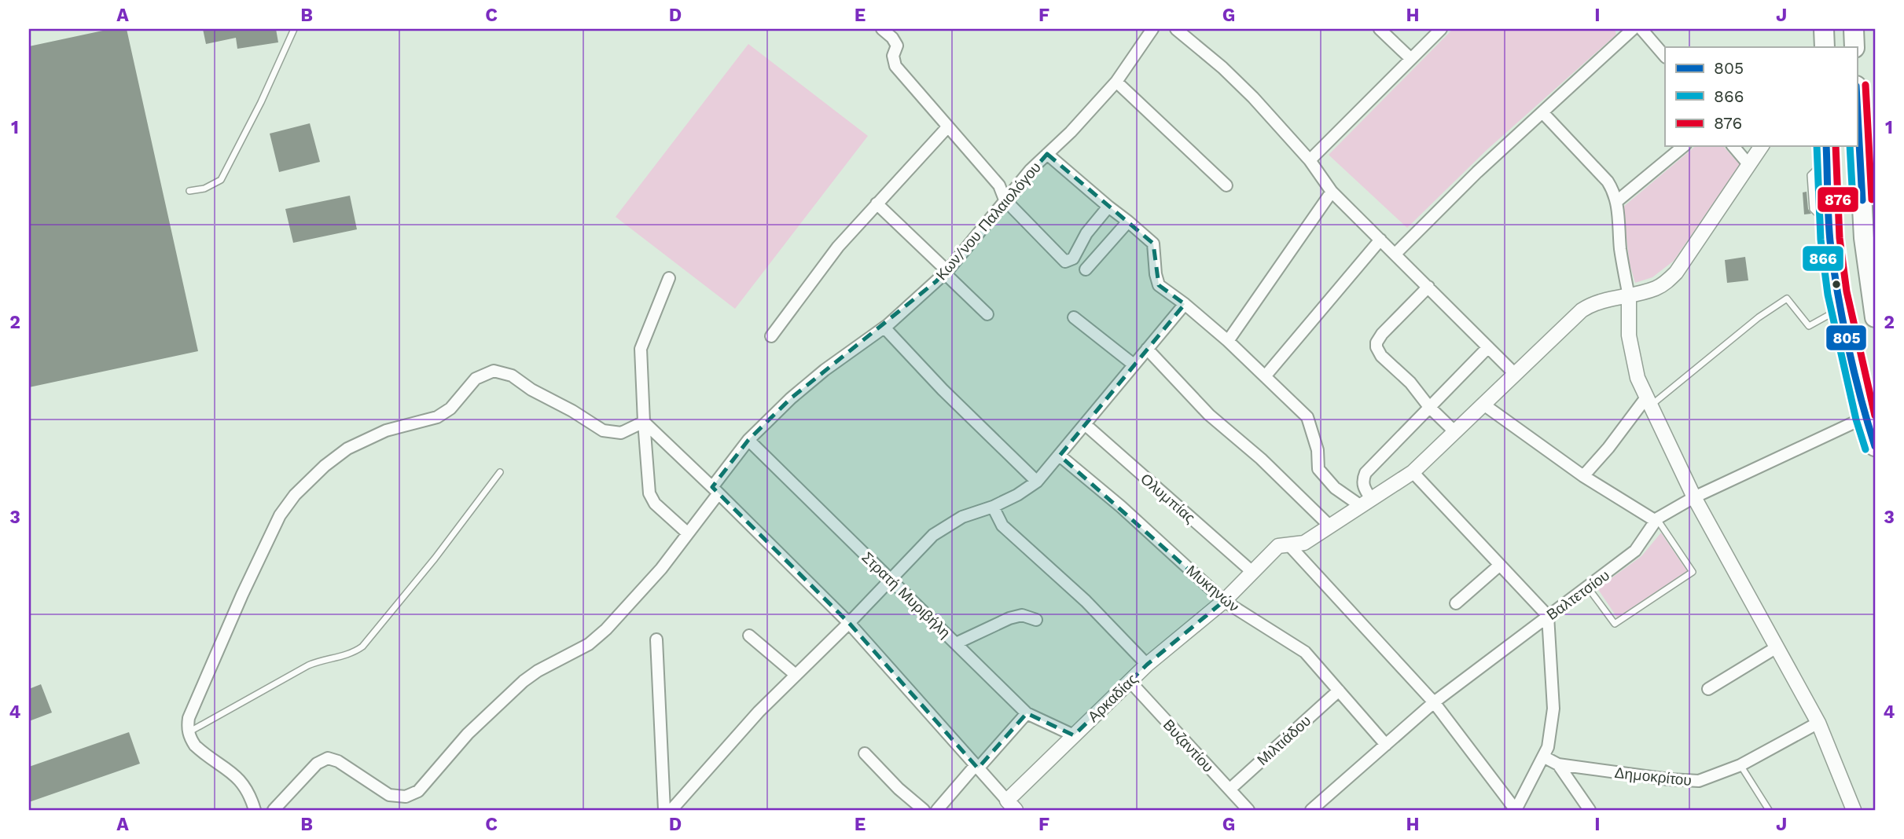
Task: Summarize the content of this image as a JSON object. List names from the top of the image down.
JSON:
{
  "streets": {
    "street": [
      "Κων/νου Παλαιολόγου",
      "Ολυμπίας",
      "Μυκηνών",
      "Στρατή Μυριβήλη",
      "Βαλτετσίου",
      "Αρκαδίας",
      "Μιλτιάδου",
      "Βυζαντίου",
      "Δημοκρίτου"
    ]
  },
  "crossings": [
    ["Κων/νου Παλαιολόγου", "Στρατή Μυριβήλη"],
    ["Ολυμπίας", "Αρκαδίας"],
    ["Μυκηνών", "Βαλτετσίου"],
    ["Μυκηνών", "Αρκαδίας"],
    ["Μυκηνών", "Μιλτιάδου"],
    ["Στρατή Μυριβήλη", "Αρκαδίας"],
    ["Αρκαδίας", "Βυζαντίου"],
    ["Μιλτιάδου", "Βυζαντίου"]
  ],
  "lines": ["transit line 876", "transit line 805", "transit line 866"],
  "legend": ["805", "866", "876"],
  "grid": {
    "columns": [
      "A",
      "B",
      "C",
      "D",
      "E",
      "F",
      "G",
      "H",
      "I",
      "J"
    ],
    "rows": [
      "1",
      "2",
      "3",
      "4"
    ]
  }
}
